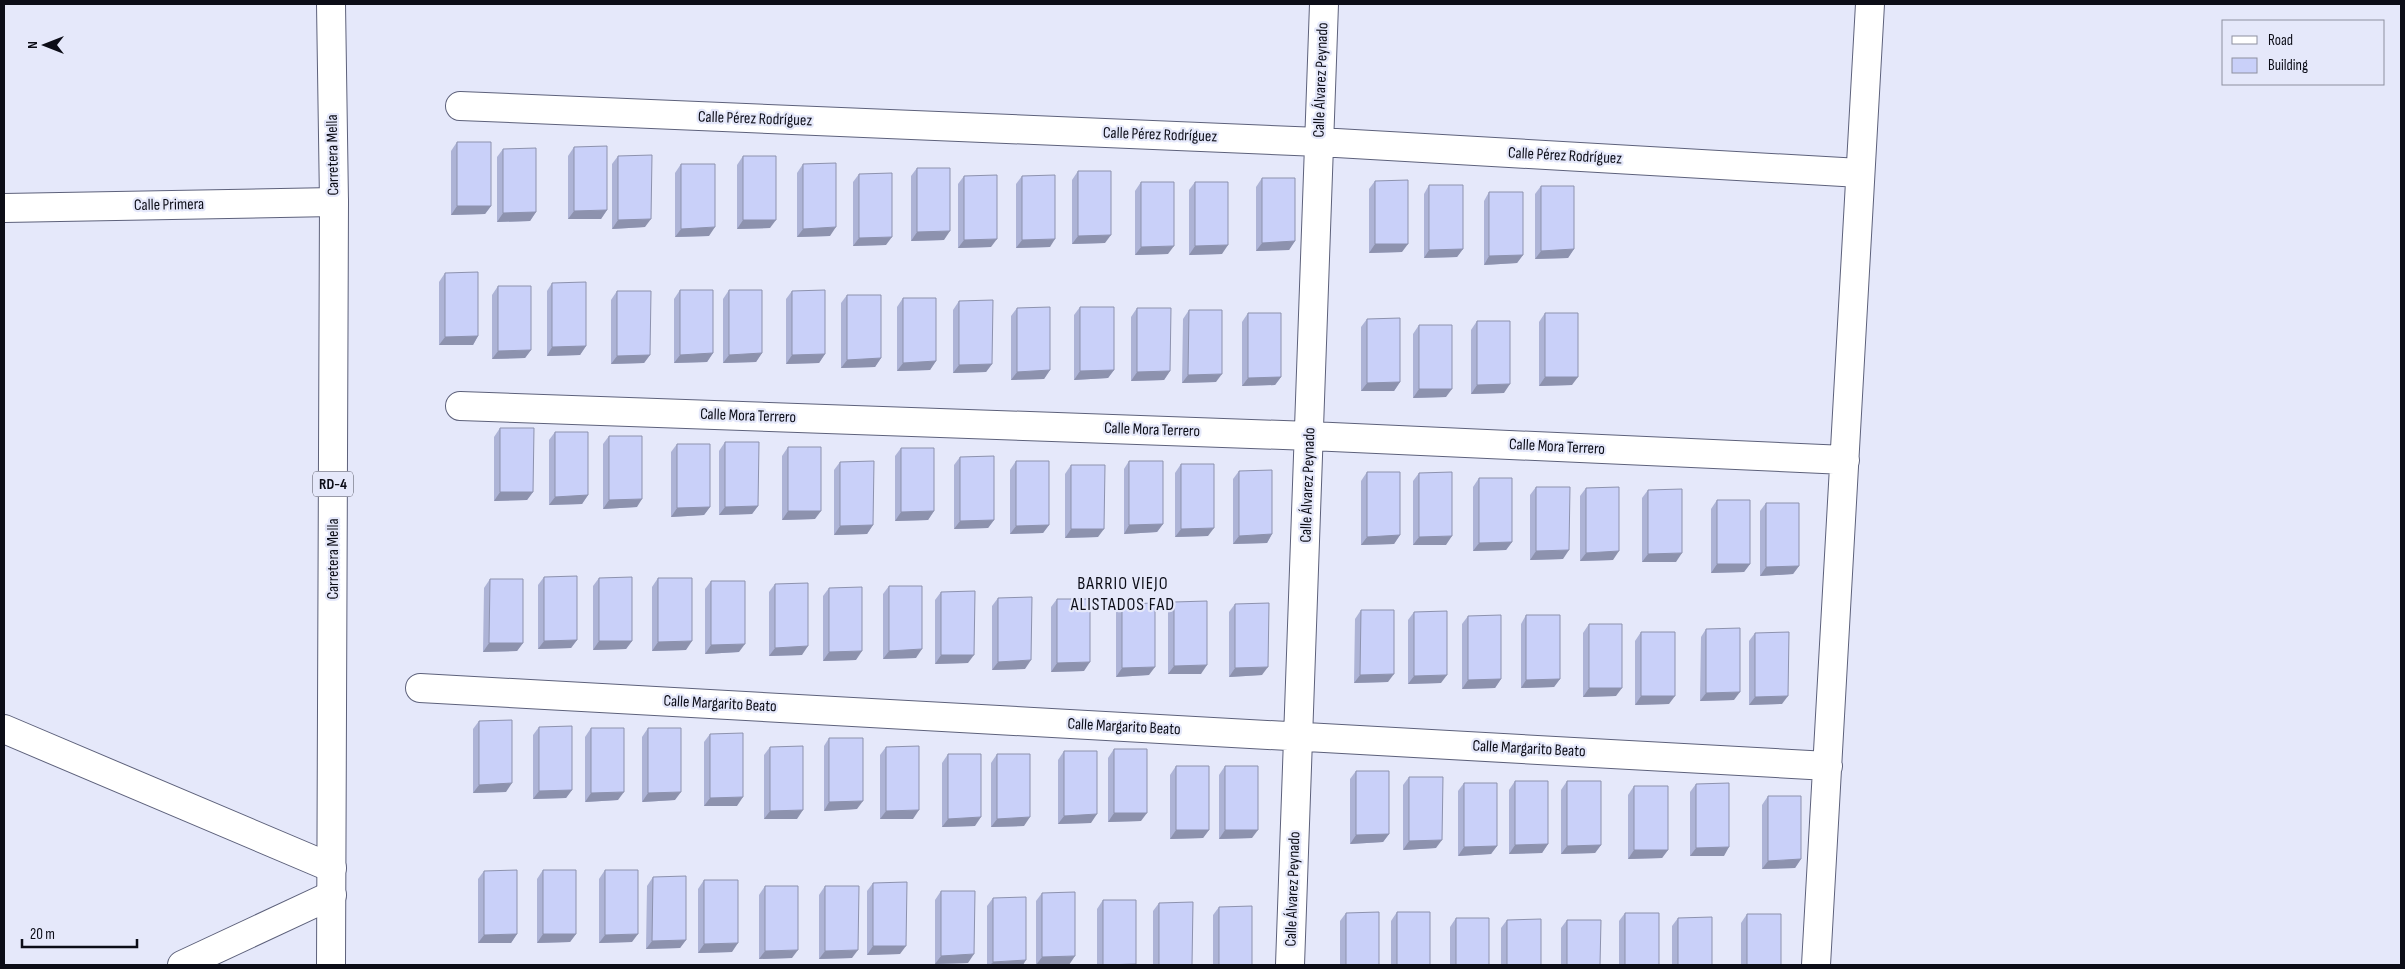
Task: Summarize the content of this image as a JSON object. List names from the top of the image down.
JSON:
{
  "streets": {
    "main road": [
      "Calle Álvarez Peynado",
      "Calle Pérez Rodríguez",
      "Carretera Mella",
      "Calle Primera",
      "Calle Mora Terrero",
      "RD-4",
      "Calle Margarito Beato"
    ]
  },
  "crossings": [
    ["Calle Álvarez Peynado", "Calle Pérez Rodríguez"],
    ["Calle Álvarez Peynado", "Calle Mora Terrero"],
    ["Calle Álvarez Peynado", "Calle Margarito Beato"],
    ["Carretera Mella", "Calle Primera"]
  ],
  "districts": ["BARRIO VIEJO ALISTADOS FAD"],
  "legend": ["Road", "Building"],
  "scale_bar": "20 m",
  "north": "left"
}
